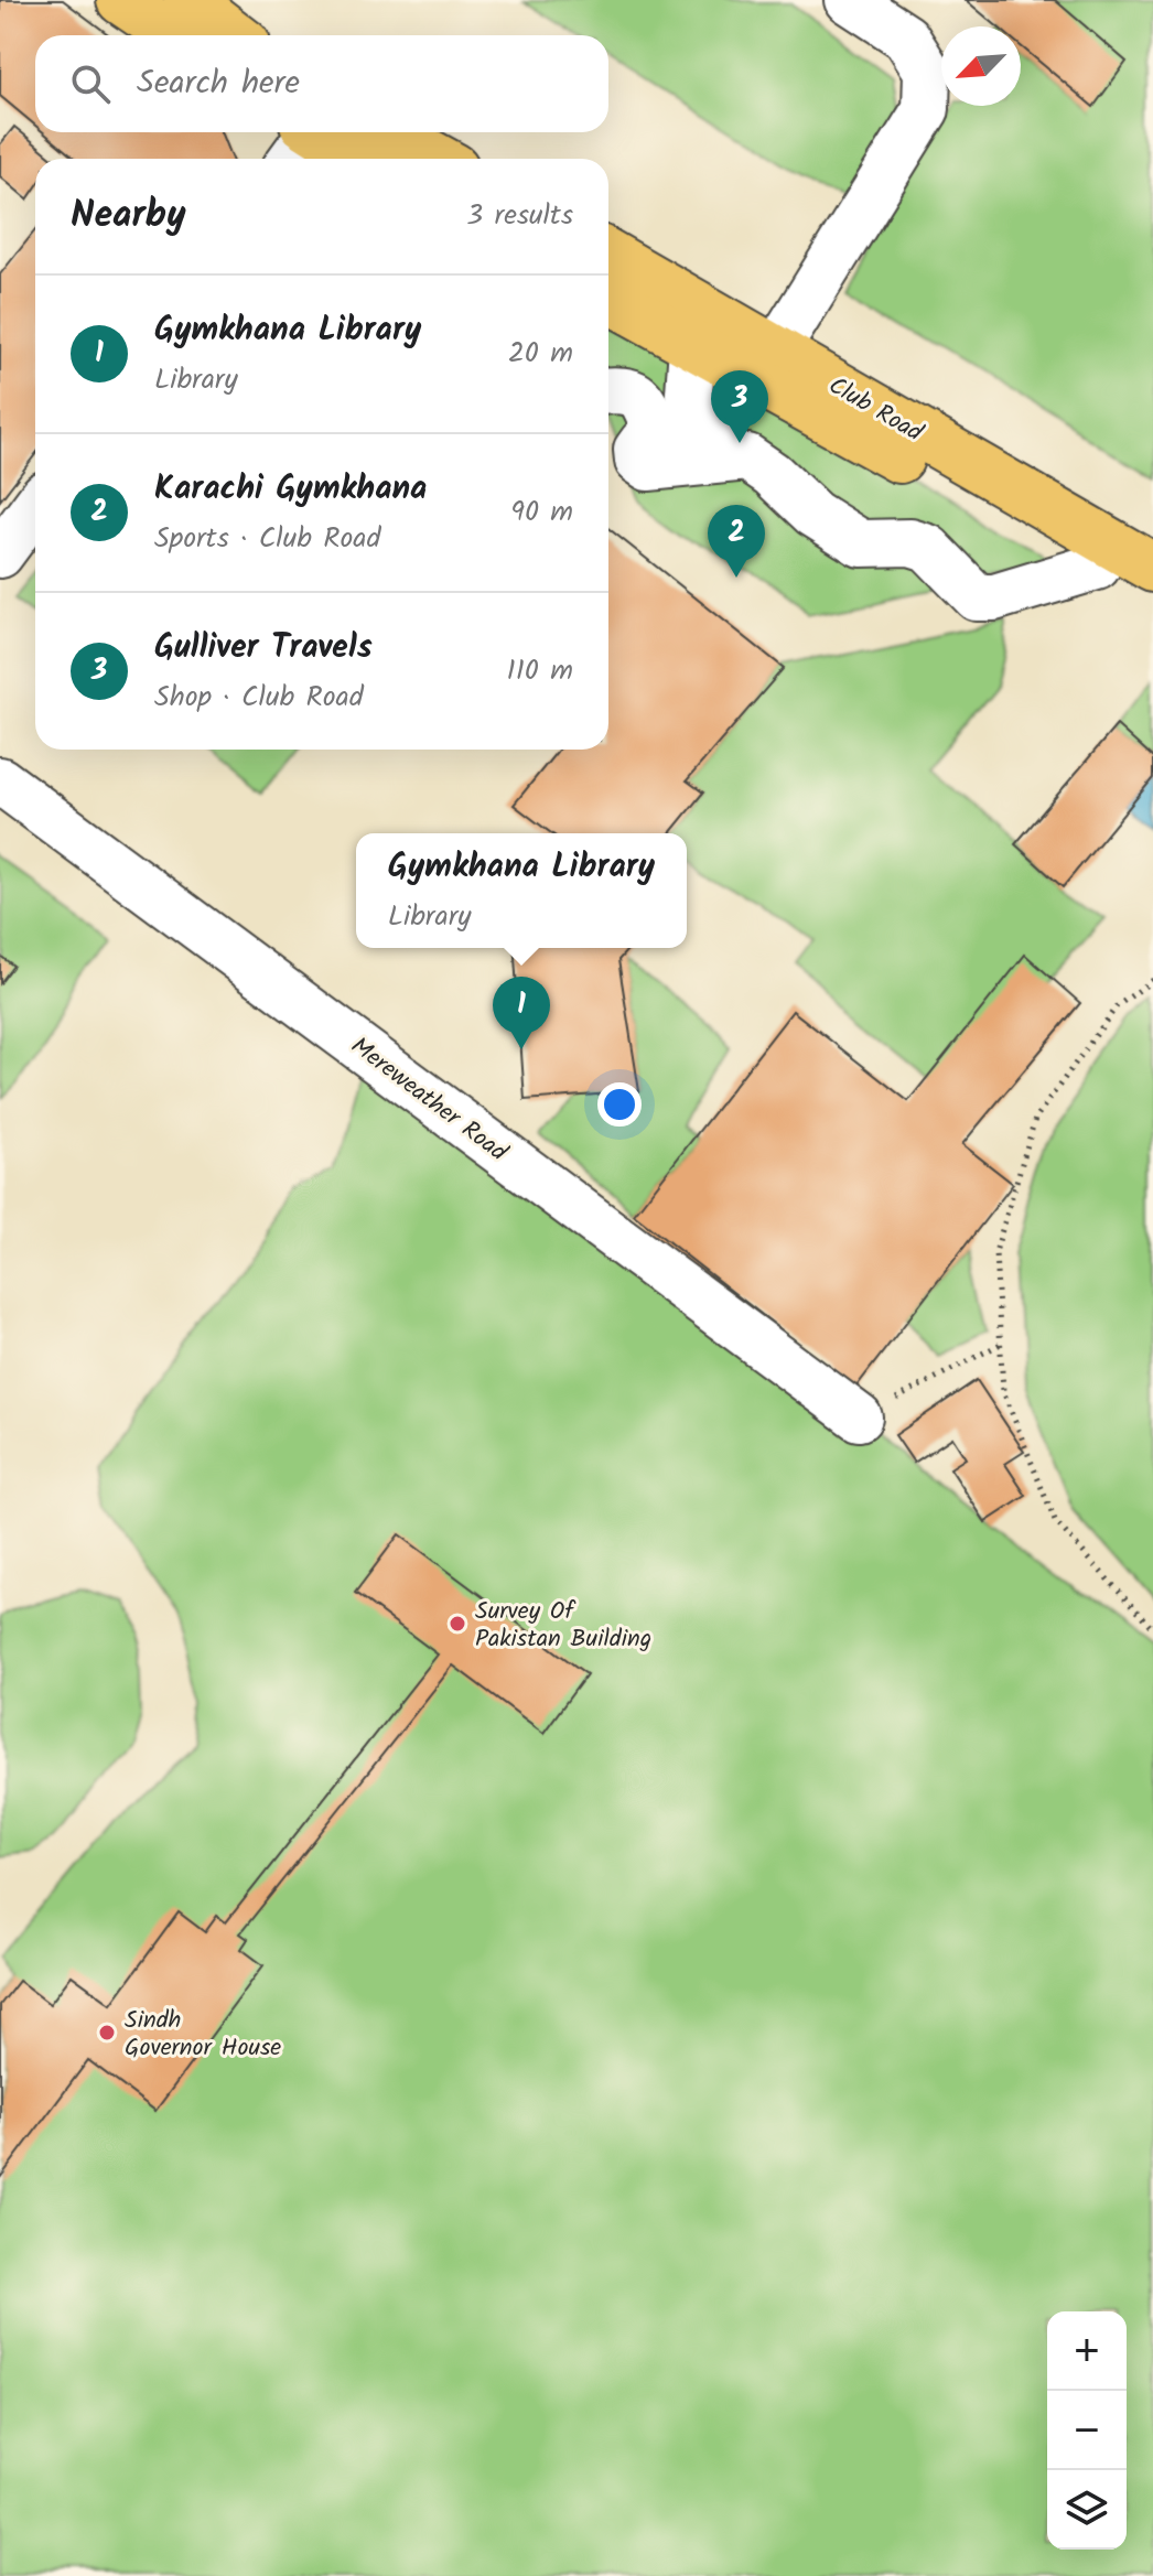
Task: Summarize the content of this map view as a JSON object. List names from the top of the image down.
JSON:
{
  "streets": {
    "highway": ["Club Road"],
    "street": ["Mereweather Road"]
  },
  "places": ["Survey Of Pakistan Building", "Sindh Governor House"],
  "north": "bottom left",
  "page": {
    "search": "Search here",
    "heading": ["Nearby", "3 results"],
    "list": [
      {
        "mark": "1",
        "name": "Gymkhana Library",
        "note": "Library",
        "value": "20 m"
      },
      {
        "mark": "2",
        "name": "Karachi Gymkhana",
        "note": "Sports · Club Road",
        "value": "90 m"
      },
      {
        "mark": "3",
        "name": "Gulliver Travels",
        "note": "Shop · Club Road",
        "value": "110 m"
      }
    ],
    "pins": ["3", "2", "1"],
    "popup": ["Gymkhana Library", "Library"],
    "map_buttons": ["+", "−"]
  }
}
